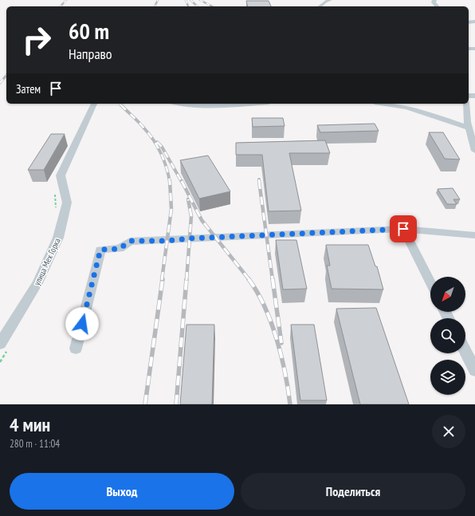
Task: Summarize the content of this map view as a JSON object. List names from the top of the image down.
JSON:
{
  "streets": {
    "street": ["улица Мех Горка"]
  },
  "north": "bottom left",
  "page": {
    "turn": ["60 m", "Направо"],
    "then": "Затем",
    "heading": ["4 мин", "280 m · 11:04"],
    "buttons": ["Выход", "Поделиться"]
  }
}
